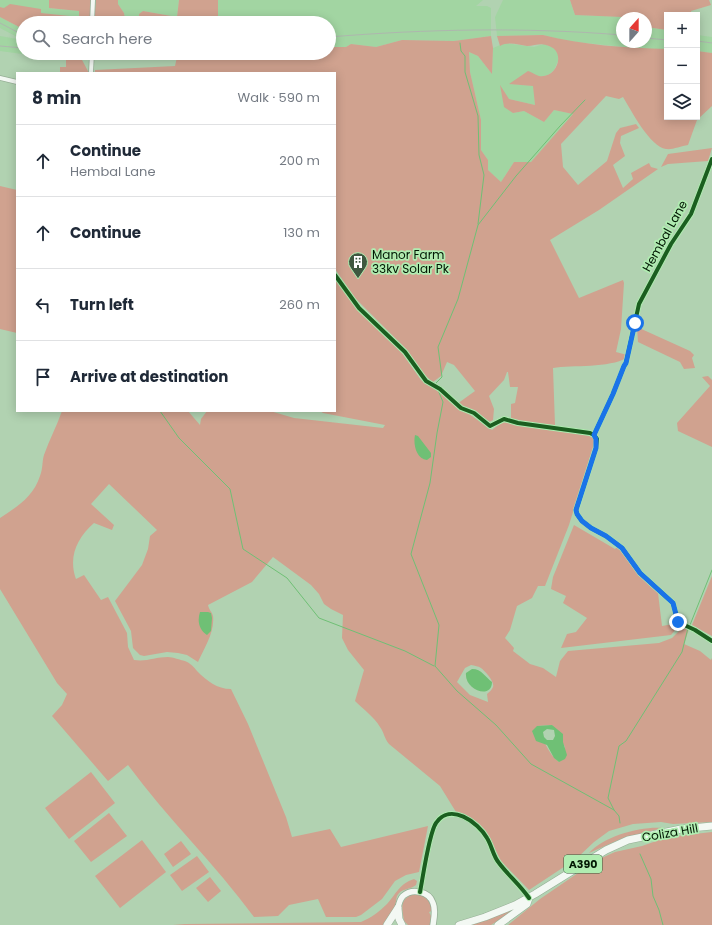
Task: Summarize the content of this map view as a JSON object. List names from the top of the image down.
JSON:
{
  "streets": {
    "highway": ["Coliza Hill", "A390"],
    "street": ["Hembal Lane"]
  },
  "crossings": [
    ["Coliza Hill", "A390"]
  ],
  "places": {
    "building": ["Manor Farm 33kv Solar Pk"]
  },
  "north": "top",
  "page": {
    "map_buttons": ["+", "−"],
    "search": "Search here",
    "heading": ["8 min", "Walk · 590 m"],
    "list": [
      ["Continue", "Hembal Lane", "200 m"],
      ["Continue", "130 m"],
      ["Turn left", "260 m"],
      "Arrive at destination"
    ]
  }
}
